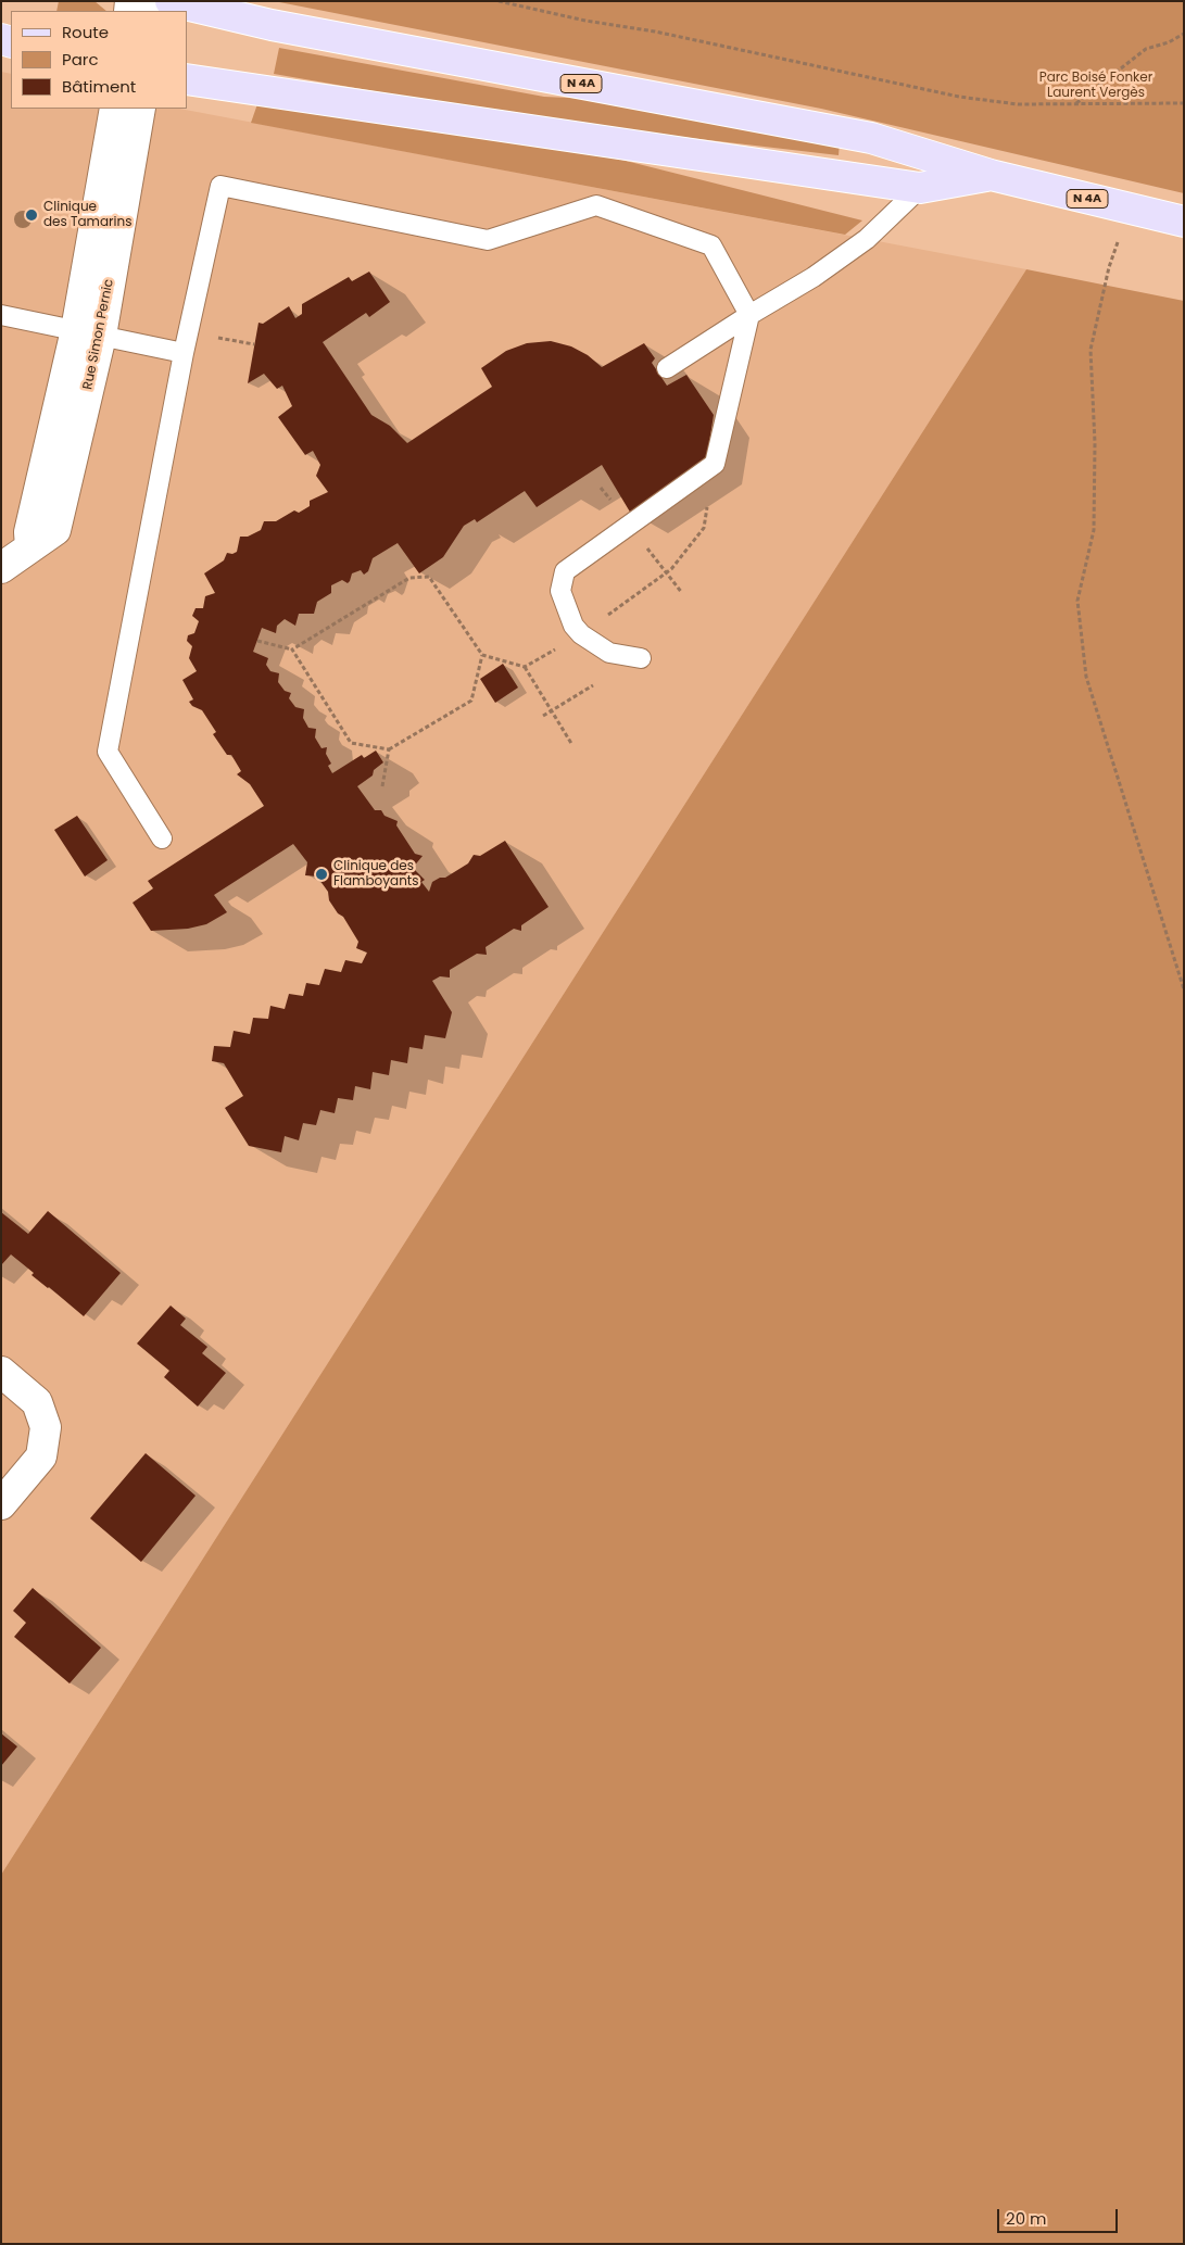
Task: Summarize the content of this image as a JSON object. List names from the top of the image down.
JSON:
{
  "streets": {
    "main road": ["N 4A"],
    "street": ["Rue Simon Pernic"]
  },
  "parks": ["Parc Boisé Fonker Laurent Vergès"],
  "places": ["Clinique des Tamarins", "Clinique des Flamboyants"],
  "legend": ["Route", "Parc", "Bâtiment"],
  "scale_bar": "20 m"
}
